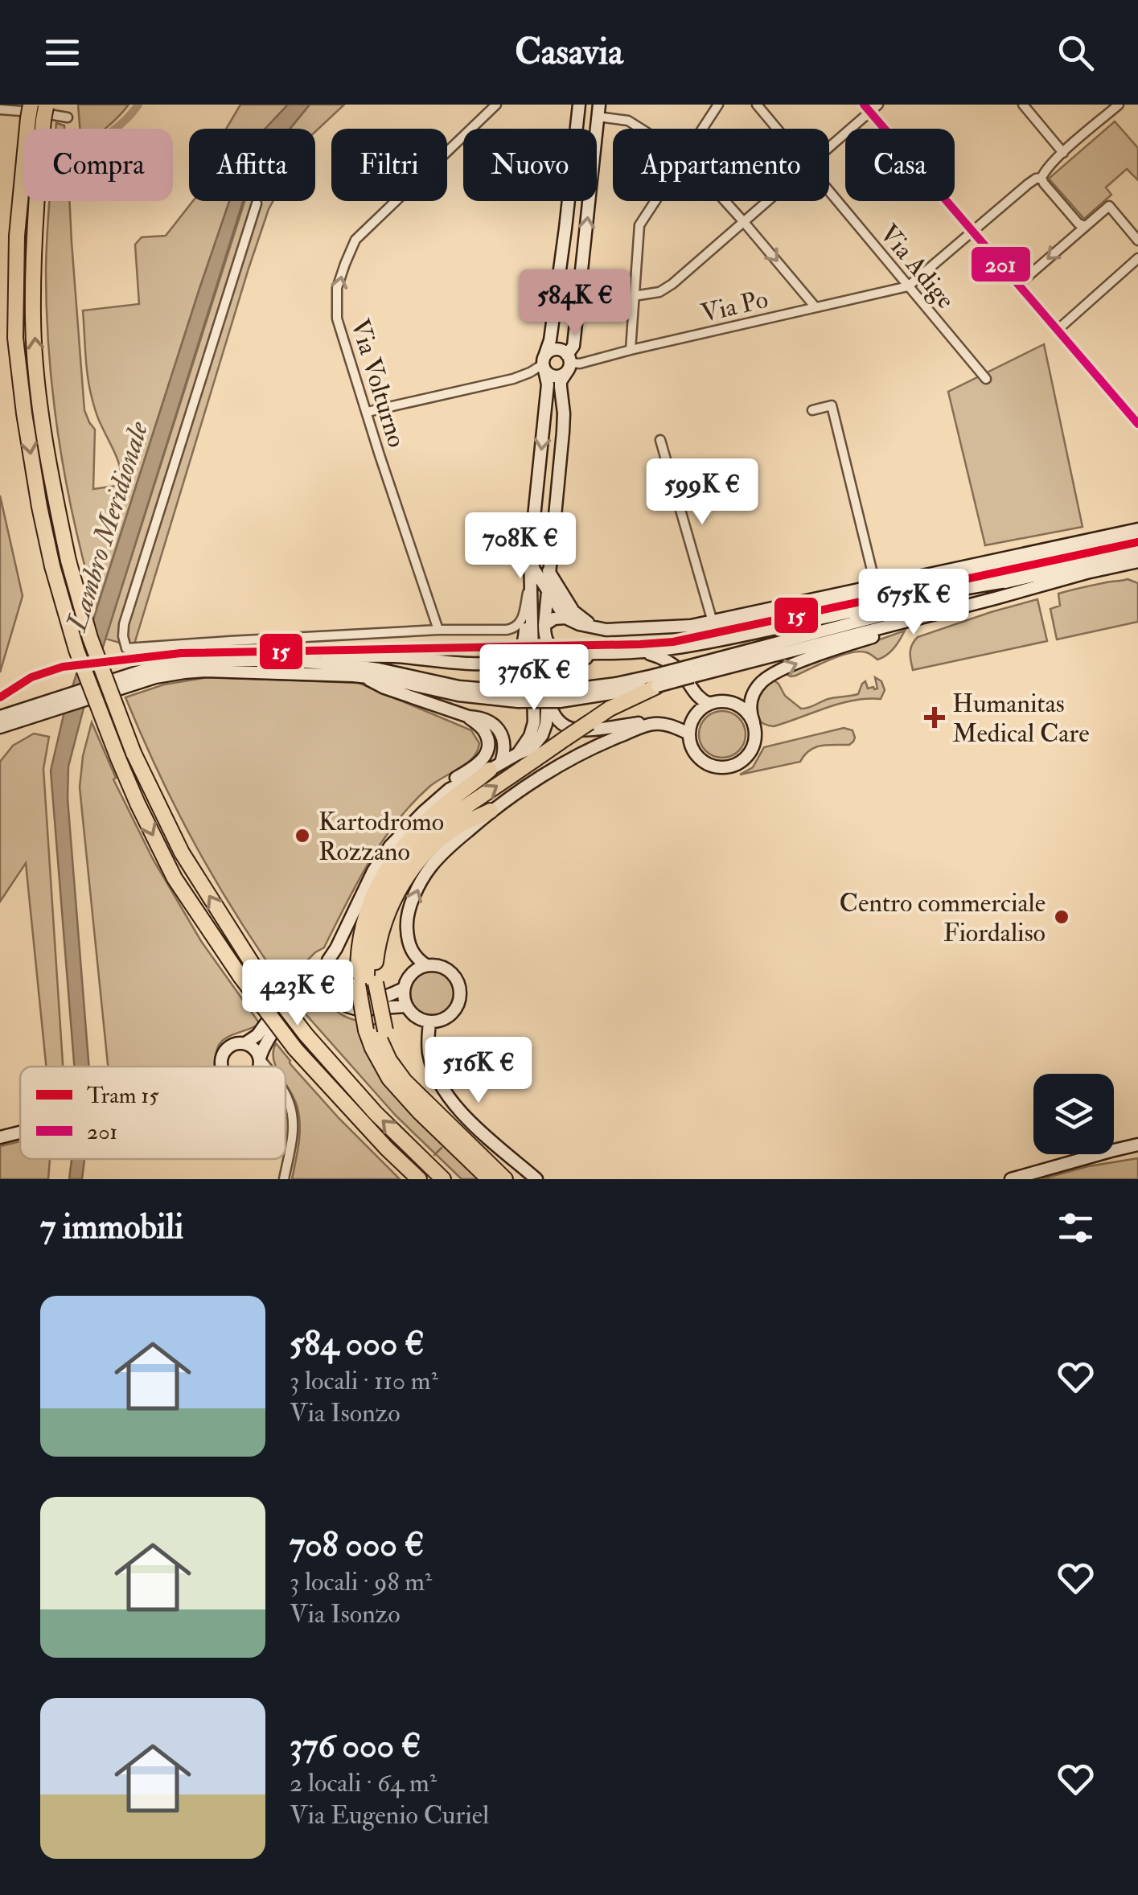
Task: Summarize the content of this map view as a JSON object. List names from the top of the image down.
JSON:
{
  "streets": {
    "street": ["Via Adige", "Via Po", "Via Volturno"]
  },
  "crossings": [
    ["Via Adige", "Via Po"]
  ],
  "one_way": ["Via Volturno"],
  "water": ["Lambro Meridionale"],
  "places": {
    "health": ["Humanitas Medical Care"],
    "other": ["Kartodromo Rozzano", "Centro commerciale Fiordaliso"]
  },
  "lines": ["transit line 201", "tram line 15"],
  "legend": ["Tram 15", "201"],
  "page": {
    "header": "Casavia",
    "chip": [
      "Compra",
      "Affitta",
      "Filtri",
      "Nuovo",
      "Appartamento",
      "Casa"
    ],
    "price": [
      "584K €",
      "599K €",
      "708K €",
      "675K €",
      "376K €",
      "423K €",
      "516K €"
    ],
    "heading": "7 immobili",
    "list": [
      {
        "name": "584 000 €",
        "note": "3 locali · 110 m² · Via Isonzo"
      },
      {
        "name": "708 000 €",
        "note": "3 locali · 98 m² · Via Isonzo"
      },
      {
        "name": "376 000 €",
        "note": "2 locali · 64 m² · Via Eugenio Curiel"
      }
    ]
  }
}
